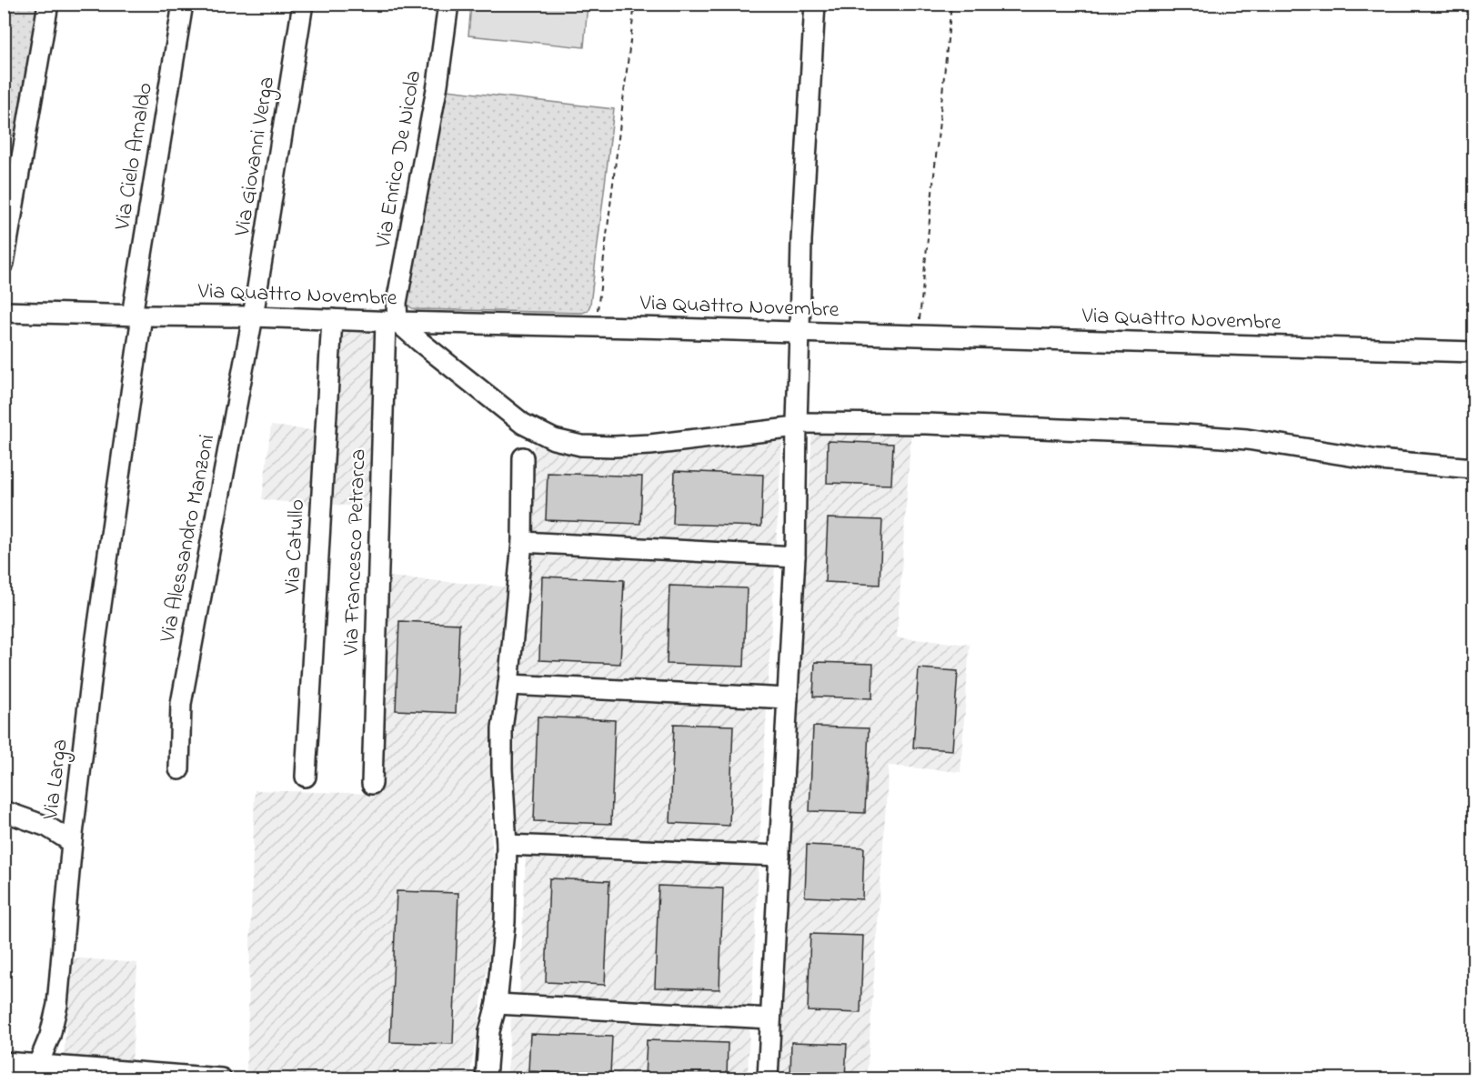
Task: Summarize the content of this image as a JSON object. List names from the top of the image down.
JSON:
{
  "streets": {
    "street": [
      "Via Cielo Arnaldo",
      "Via Giovanni Verga",
      "Via Enrico De Nicola",
      "Via Quattro Novembre",
      "Via Alessandro Manzoni",
      "Via Catullo",
      "Via Francesco Petrarca",
      "Via Larga"
    ]
  },
  "crossings": [
    ["Via Cielo Arnaldo", "Via Quattro Novembre"],
    ["Via Cielo Arnaldo", "Via Larga"],
    ["Via Giovanni Verga", "Via Quattro Novembre"],
    ["Via Giovanni Verga", "Via Alessandro Manzoni"],
    ["Via Enrico De Nicola", "Via Quattro Novembre"],
    ["Via Enrico De Nicola", "Via Francesco Petrarca"],
    ["Via Quattro Novembre", "Via Alessandro Manzoni"],
    ["Via Quattro Novembre", "Via Catullo"],
    ["Via Quattro Novembre", "Via Francesco Petrarca"],
    ["Via Quattro Novembre", "Via Larga"]
  ]
}
